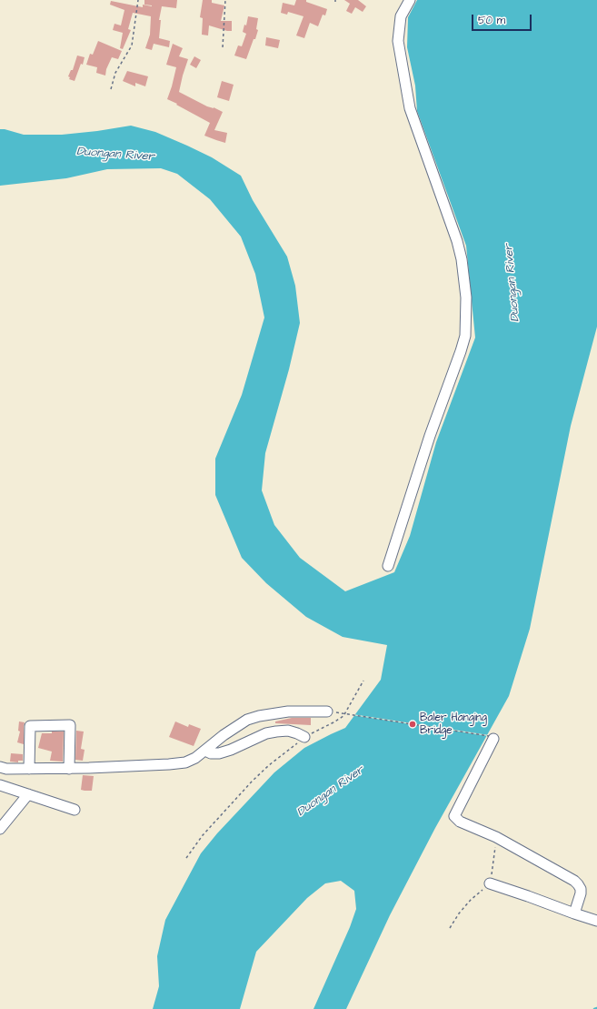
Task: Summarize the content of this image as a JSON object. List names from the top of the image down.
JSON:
{
  "water": ["Duongan River"],
  "places": ["Baler Hanging Bridge"],
  "scale_bar": "50 m"
}
